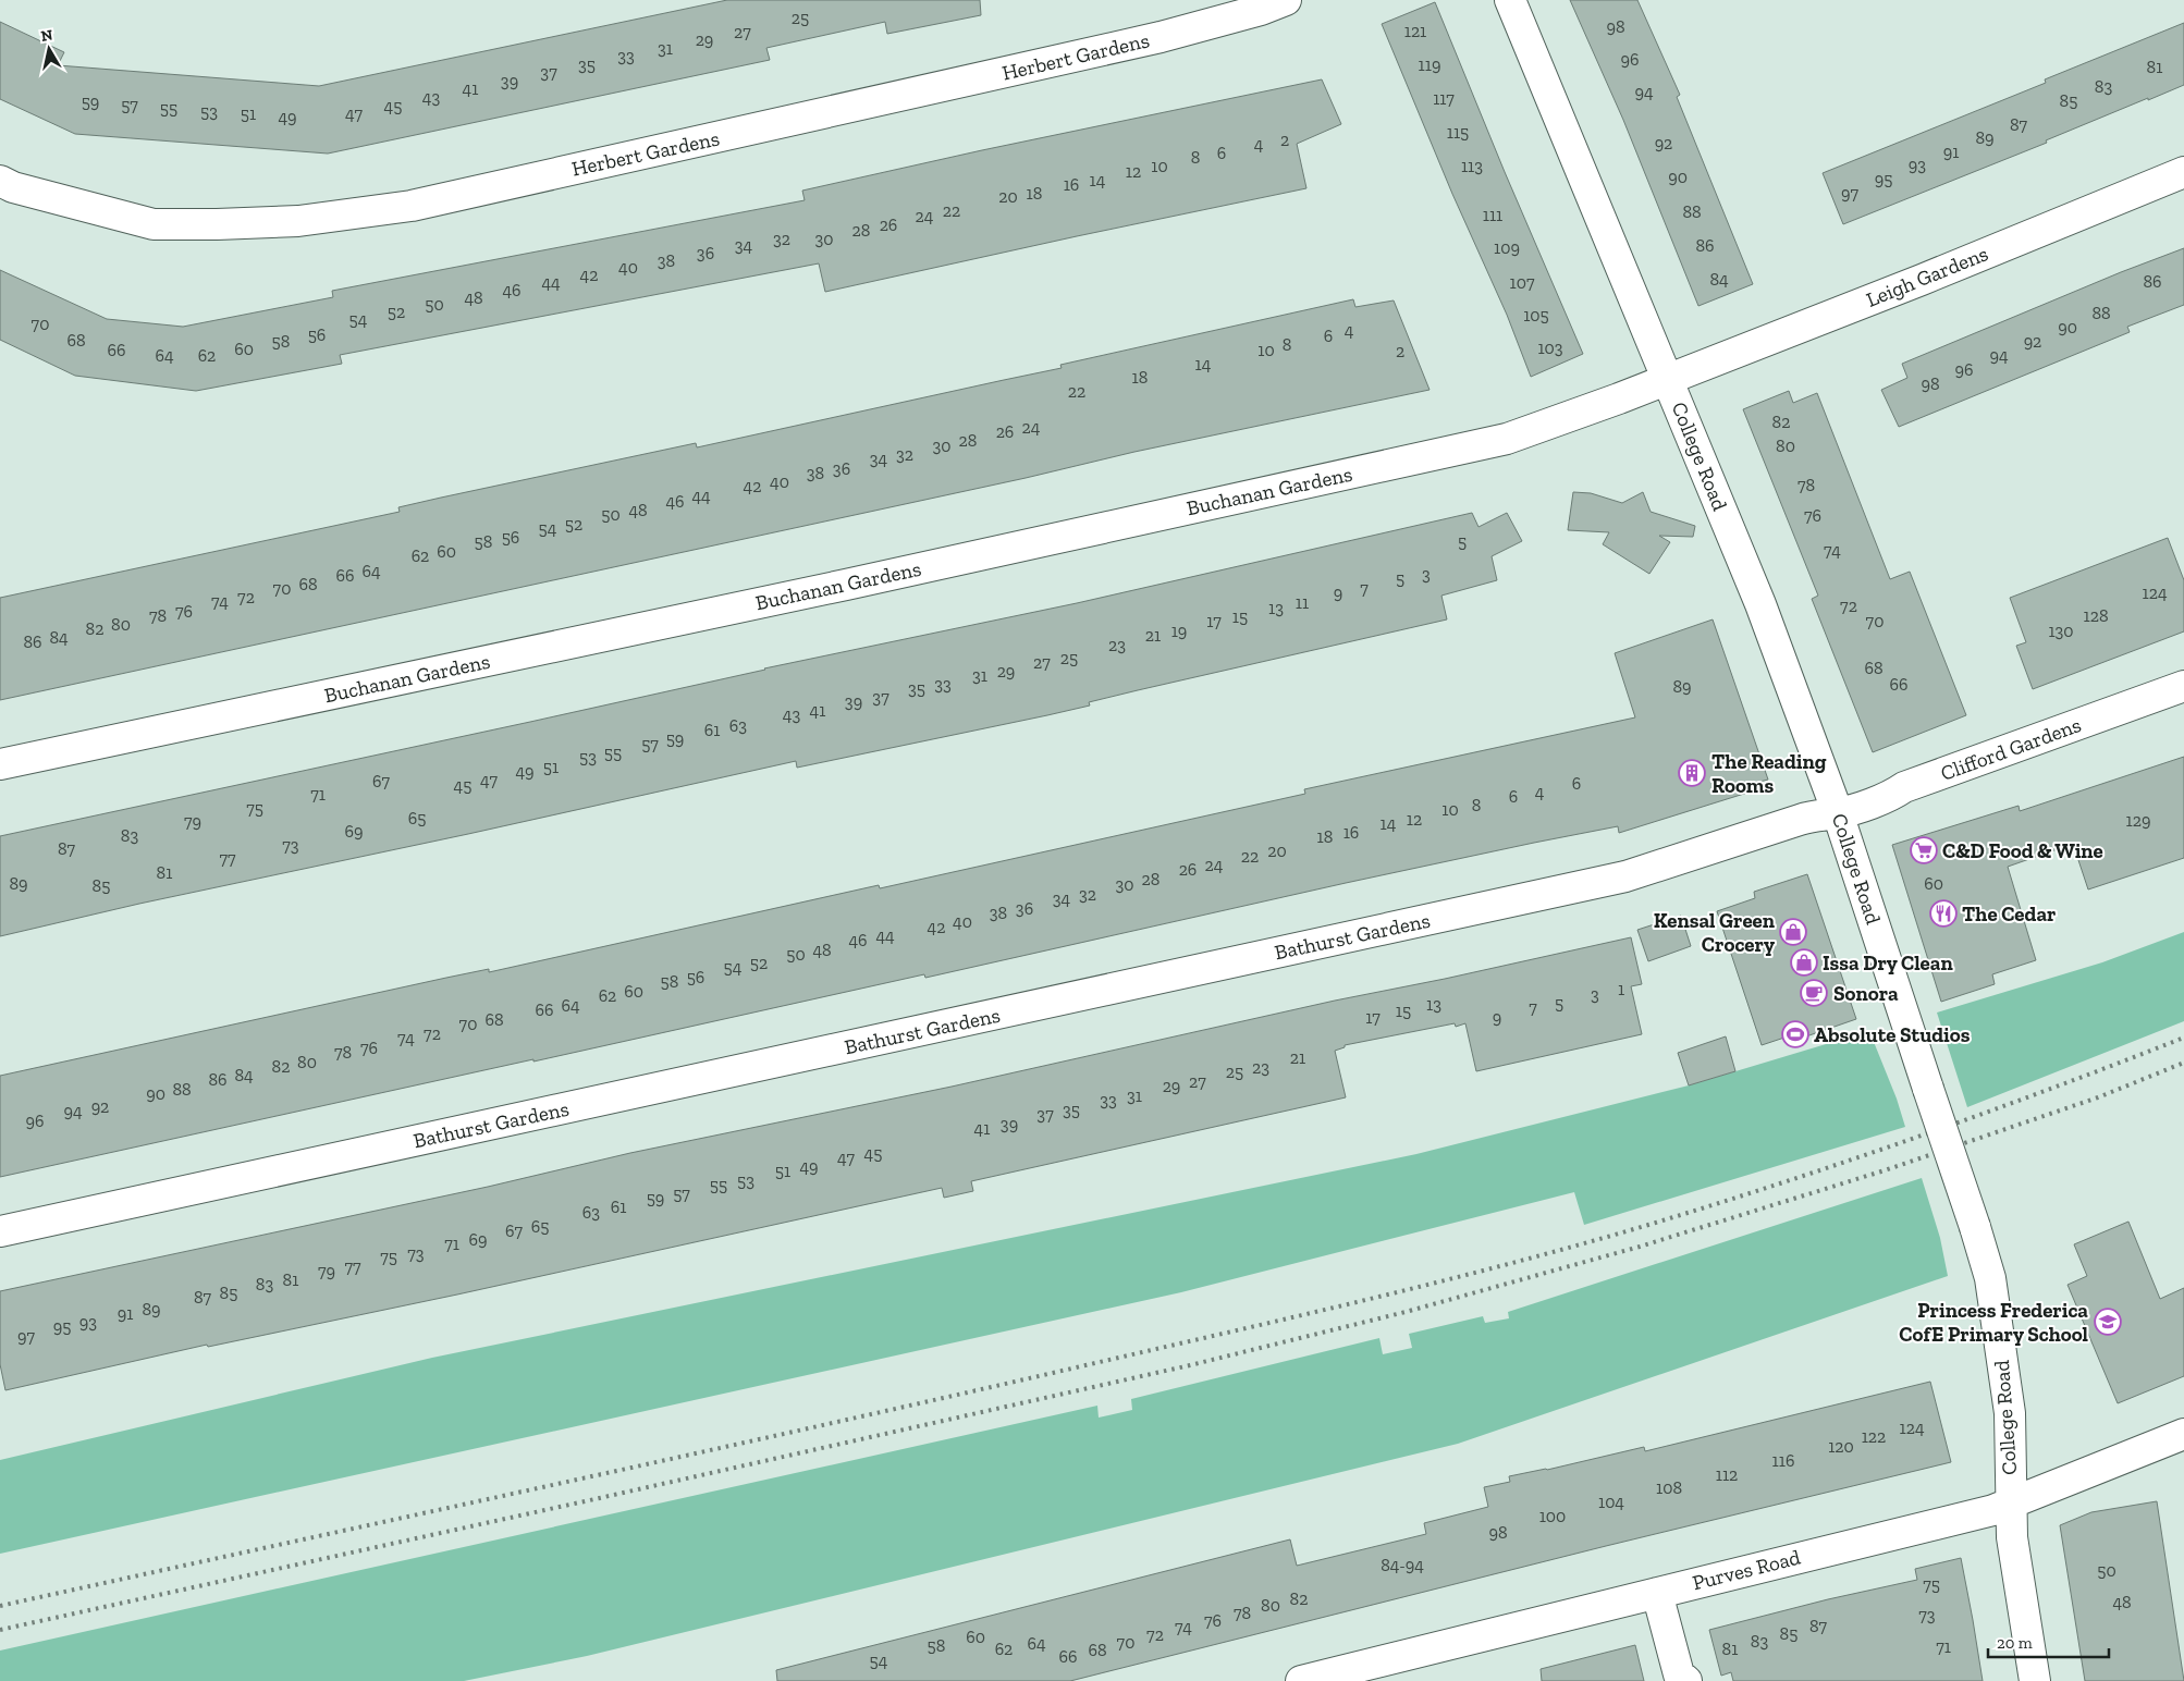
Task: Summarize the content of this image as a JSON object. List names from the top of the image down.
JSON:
{
  "streets": {
    "street": [
      "Herbert Gardens",
      "Leigh Gardens",
      "College Road",
      "Buchanan Gardens",
      "Clifford Gardens",
      "Bathurst Gardens",
      "Purves Road"
    ]
  },
  "crossings": [
    ["Leigh Gardens", "College Road"],
    ["Leigh Gardens", "Buchanan Gardens"],
    ["College Road", "Buchanan Gardens"],
    ["College Road", "Clifford Gardens"],
    ["College Road", "Bathurst Gardens"],
    ["College Road", "Purves Road"],
    ["Clifford Gardens", "Bathurst Gardens"]
  ],
  "places": {
    "building": ["The Reading Rooms"],
    "supermarket": ["C&D Food & Wine"],
    "restaurant": ["The Cedar"],
    "shop": ["Kensal Green Crocery", "Issa Dry Clean"],
    "cafe": ["Sonora"],
    "sports": ["Absolute Studios"],
    "school or university": ["Princess Frederica CofE Primary School"]
  },
  "house_numbers": [
    "25",
    "98",
    "121",
    "27",
    "29",
    "31",
    "33",
    "96",
    "35",
    "119",
    "81",
    "37",
    "39",
    "83",
    "41",
    "94",
    "43",
    "117",
    "85",
    "59",
    "57",
    "45",
    "55",
    "53",
    "51",
    "47",
    "49",
    "87",
    "115",
    "89",
    "2",
    "92",
    "4",
    "91",
    "6",
    "8",
    "93",
    "10",
    "113",
    "12",
    "90",
    "95",
    "14",
    "16",
    "18",
    "97",
    "20",
    "22",
    "88",
    "111",
    "24",
    "26",
    "28",
    "32",
    "30",
    "34",
    "86",
    "109",
    "36",
    "38",
    "40",
    "42",
    "84",
    "86",
    "44",
    "107",
    "46",
    "48",
    "50",
    "52",
    "88",
    "105",
    "54",
    "70",
    "90",
    "4",
    "56",
    "6",
    "68",
    "58",
    "92",
    "8",
    "103",
    "60",
    "66",
    "10",
    "2",
    "64",
    "62",
    "94",
    "14",
    "96",
    "18",
    "98",
    "22",
    "82",
    "24",
    "26",
    "28",
    "30",
    "80",
    "32",
    "34",
    "36",
    "38",
    "40",
    "78",
    "42",
    "44",
    "46",
    "48",
    "50",
    "76",
    "52",
    "54",
    "56",
    "58",
    "5",
    "74",
    "60",
    "62",
    "64",
    "3",
    "66",
    "5",
    "68",
    "70",
    "7",
    "9",
    "124",
    "72",
    "74",
    "11",
    "72",
    "13",
    "76",
    "78",
    "128",
    "15",
    "17",
    "70",
    "80",
    "82",
    "19",
    "130",
    "21",
    "84",
    "86",
    "23",
    "25",
    "27",
    "68",
    "29",
    "31",
    "33",
    "66",
    "89",
    "35",
    "37",
    "39",
    "41",
    "43",
    "63",
    "61",
    "59",
    "57",
    "55",
    "53",
    "51",
    "49",
    "47",
    "67",
    "6",
    "45",
    "4",
    "71",
    "6",
    "8",
    "75",
    "10",
    "65",
    "12",
    "129",
    "79",
    "14",
    "69",
    "16",
    "83",
    "18",
    "73",
    "87",
    "20",
    "22",
    "77",
    "24",
    "26",
    "81",
    "28",
    "89",
    "60",
    "30",
    "85",
    "32",
    "34",
    "36",
    "38",
    "40",
    "42",
    "44",
    "46",
    "48",
    "50",
    "52",
    "54",
    "56",
    "58",
    "1",
    "60",
    "3",
    "62",
    "5",
    "13",
    "64",
    "7",
    "66",
    "15",
    "17",
    "9",
    "68",
    "70",
    "72",
    "74",
    "76",
    "78",
    "21",
    "80",
    "82",
    "23",
    "25",
    "84",
    "86",
    "27",
    "29",
    "88",
    "90",
    "31",
    "33",
    "92",
    "35",
    "94",
    "37",
    "96",
    "39",
    "41",
    "45",
    "47",
    "49",
    "51",
    "53",
    "55",
    "57",
    "59",
    "61",
    "63",
    "65",
    "67",
    "69",
    "71",
    "73",
    "75",
    "77",
    "79",
    "81",
    "83",
    "85",
    "87",
    "89",
    "91",
    "93",
    "95",
    "97",
    "124",
    "122",
    "120",
    "116",
    "112",
    "108",
    "104",
    "100",
    "98",
    "84-94",
    "50",
    "75",
    "82",
    "48",
    "80",
    "78",
    "73",
    "76",
    "87",
    "74",
    "85",
    "72",
    "60",
    "83",
    "70",
    "64",
    "58",
    "71",
    "62",
    "81",
    "68",
    "66",
    "54"
  ],
  "scale_bar": "20 m",
  "north": "top"
}
